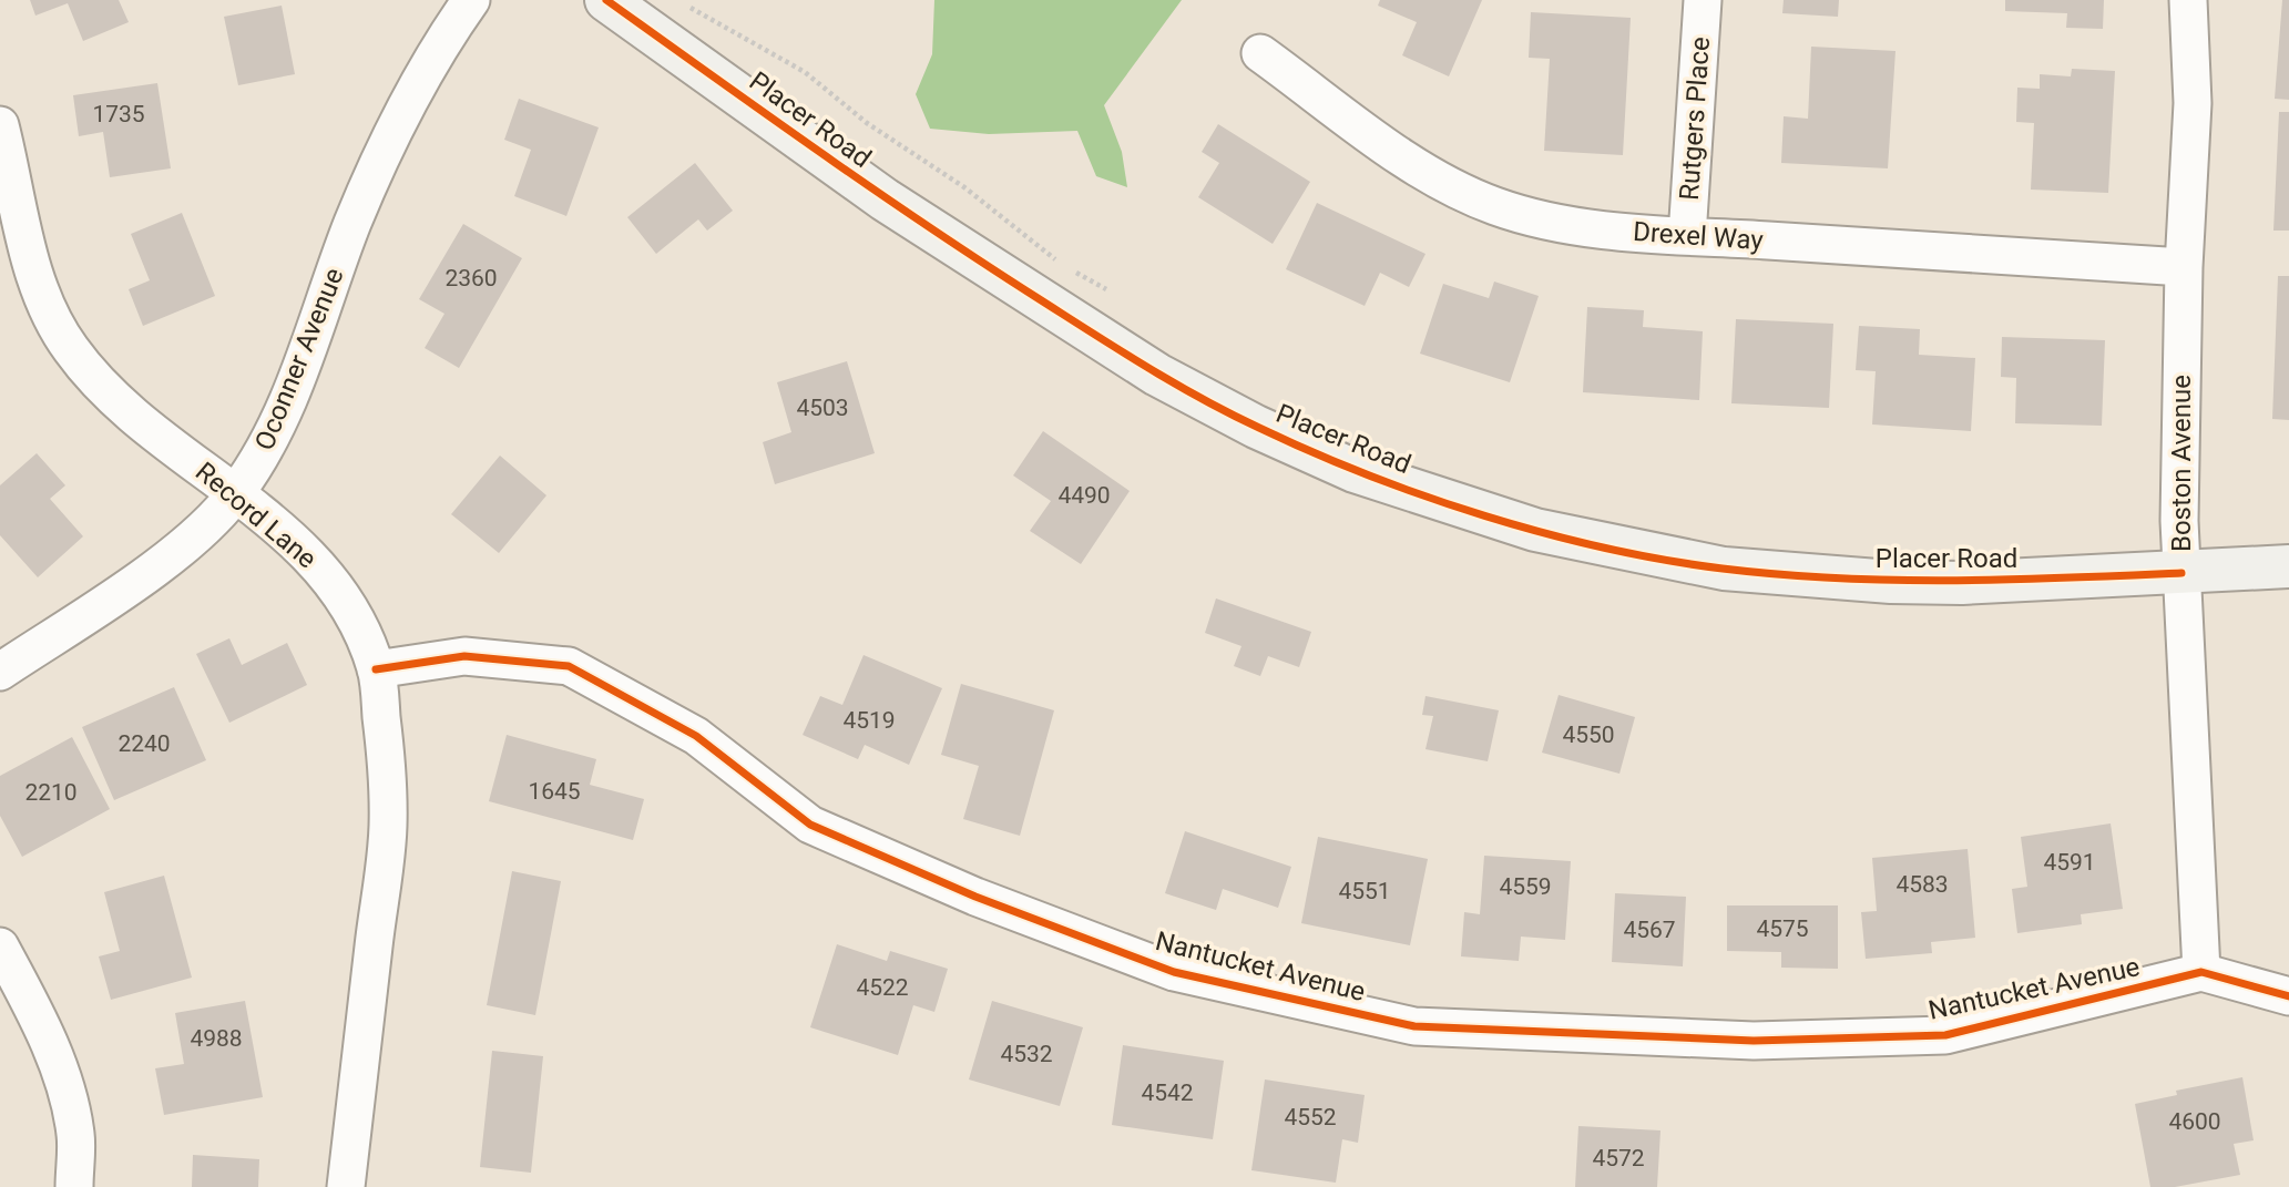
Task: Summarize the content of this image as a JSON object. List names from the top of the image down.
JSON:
{
  "streets": {
    "main road": ["Placer Road"],
    "street": [
      "Rutgers Place",
      "Drexel Way",
      "Oconner Avenue",
      "Boston Avenue",
      "Record Lane",
      "Nantucket Avenue"
    ]
  },
  "crossings": [
    ["Rutgers Place", "Drexel Way"],
    ["Placer Road", "Boston Avenue"],
    ["Drexel Way", "Boston Avenue"],
    ["Oconner Avenue", "Record Lane"],
    ["Boston Avenue", "Nantucket Avenue"],
    ["Record Lane", "Nantucket Avenue"]
  ],
  "house_numbers": [
    "1735",
    "2360",
    "4503",
    "4490",
    "4519",
    "4550",
    "2240",
    "1645",
    "2210",
    "4591",
    "4583",
    "4559",
    "4551",
    "4575",
    "4567",
    "4522",
    "4988",
    "4532",
    "4542",
    "4552",
    "4600",
    "4572"
  ]
}
